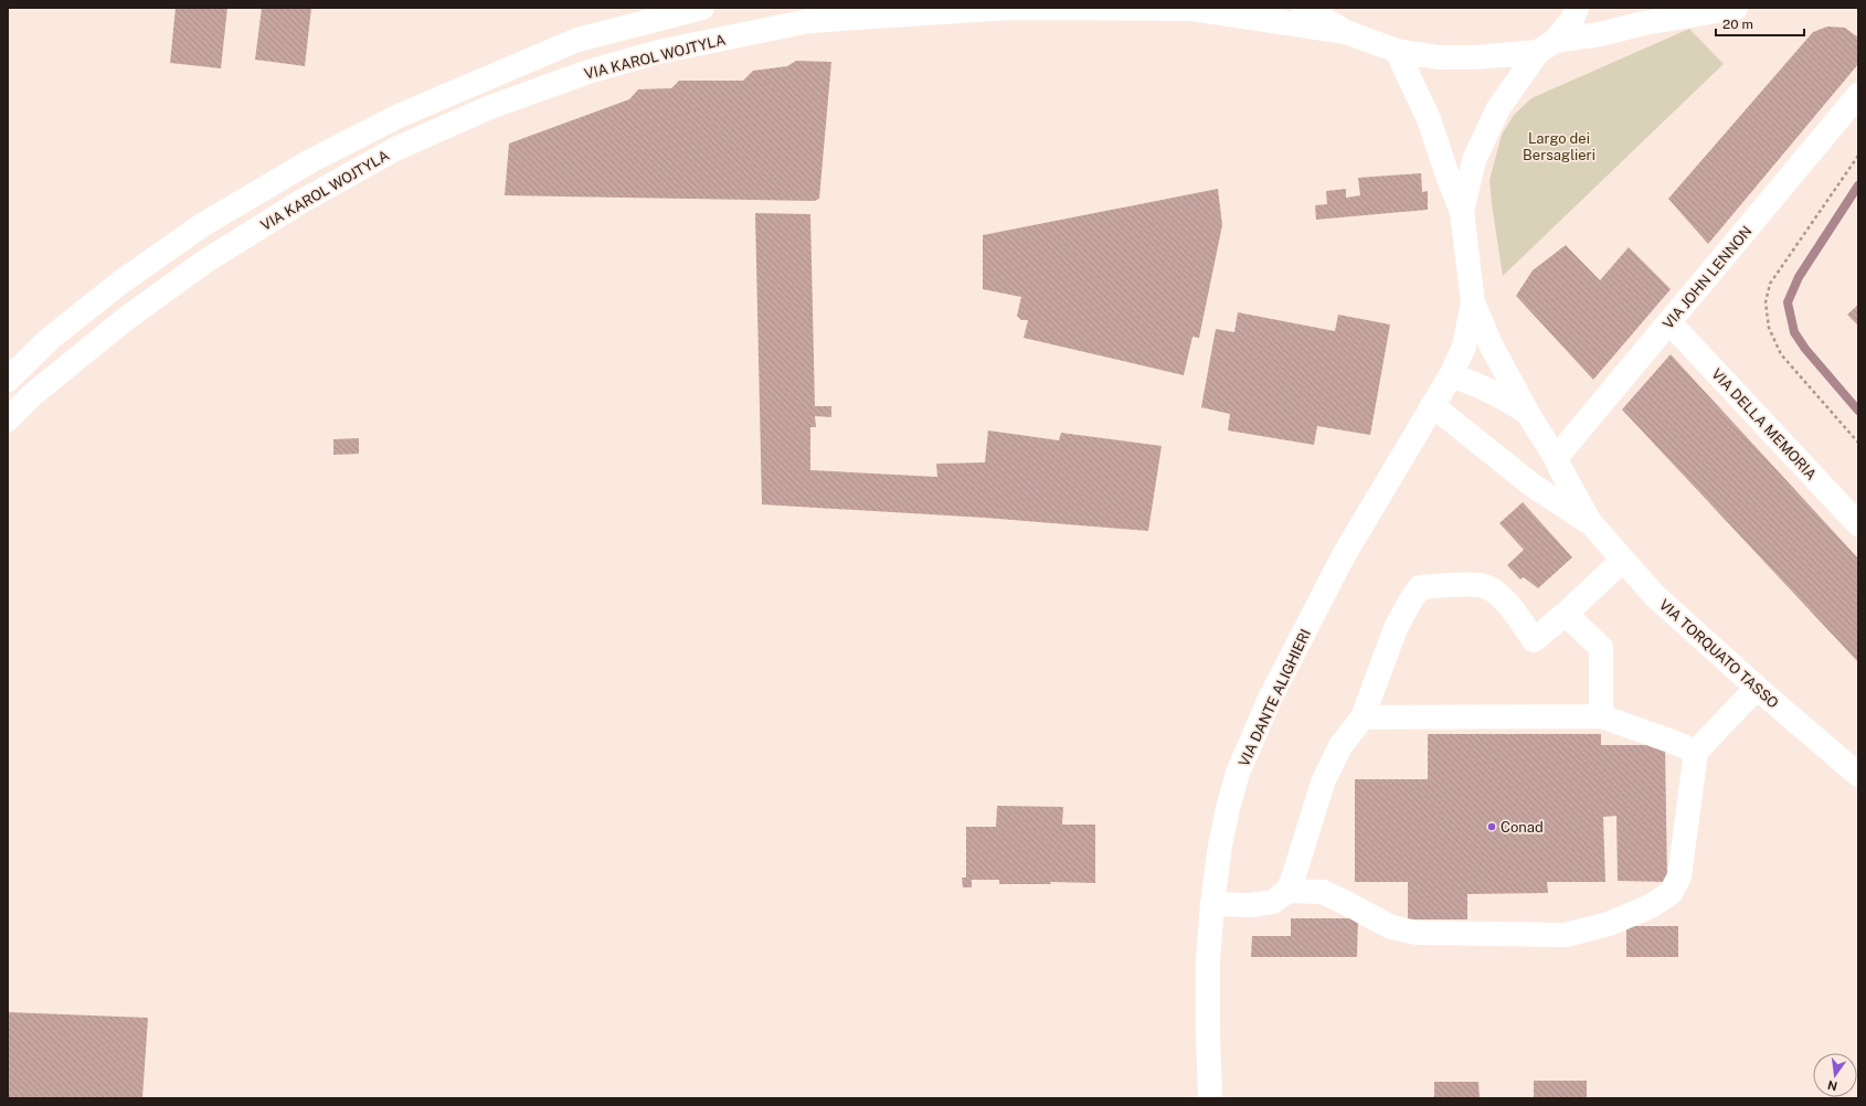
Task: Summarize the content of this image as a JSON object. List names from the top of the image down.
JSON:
{
  "streets": {
    "street": [
      "VIA KAROL WOJTYLA",
      "VIA JOHN LENNON",
      "VIA DELLA MEMORIA",
      "VIA TORQUATO TASSO",
      "VIA DANTE ALIGHIERI"
    ]
  },
  "crossings": [
    ["VIA JOHN LENNON", "VIA DELLA MEMORIA"],
    ["VIA JOHN LENNON", "VIA TORQUATO TASSO"],
    ["VIA TORQUATO TASSO", "VIA DANTE ALIGHIERI"]
  ],
  "parks": ["Largo dei Bersaglieri"],
  "places": ["Conad"],
  "scale_bar": "20 m",
  "north": "bottom"
}
